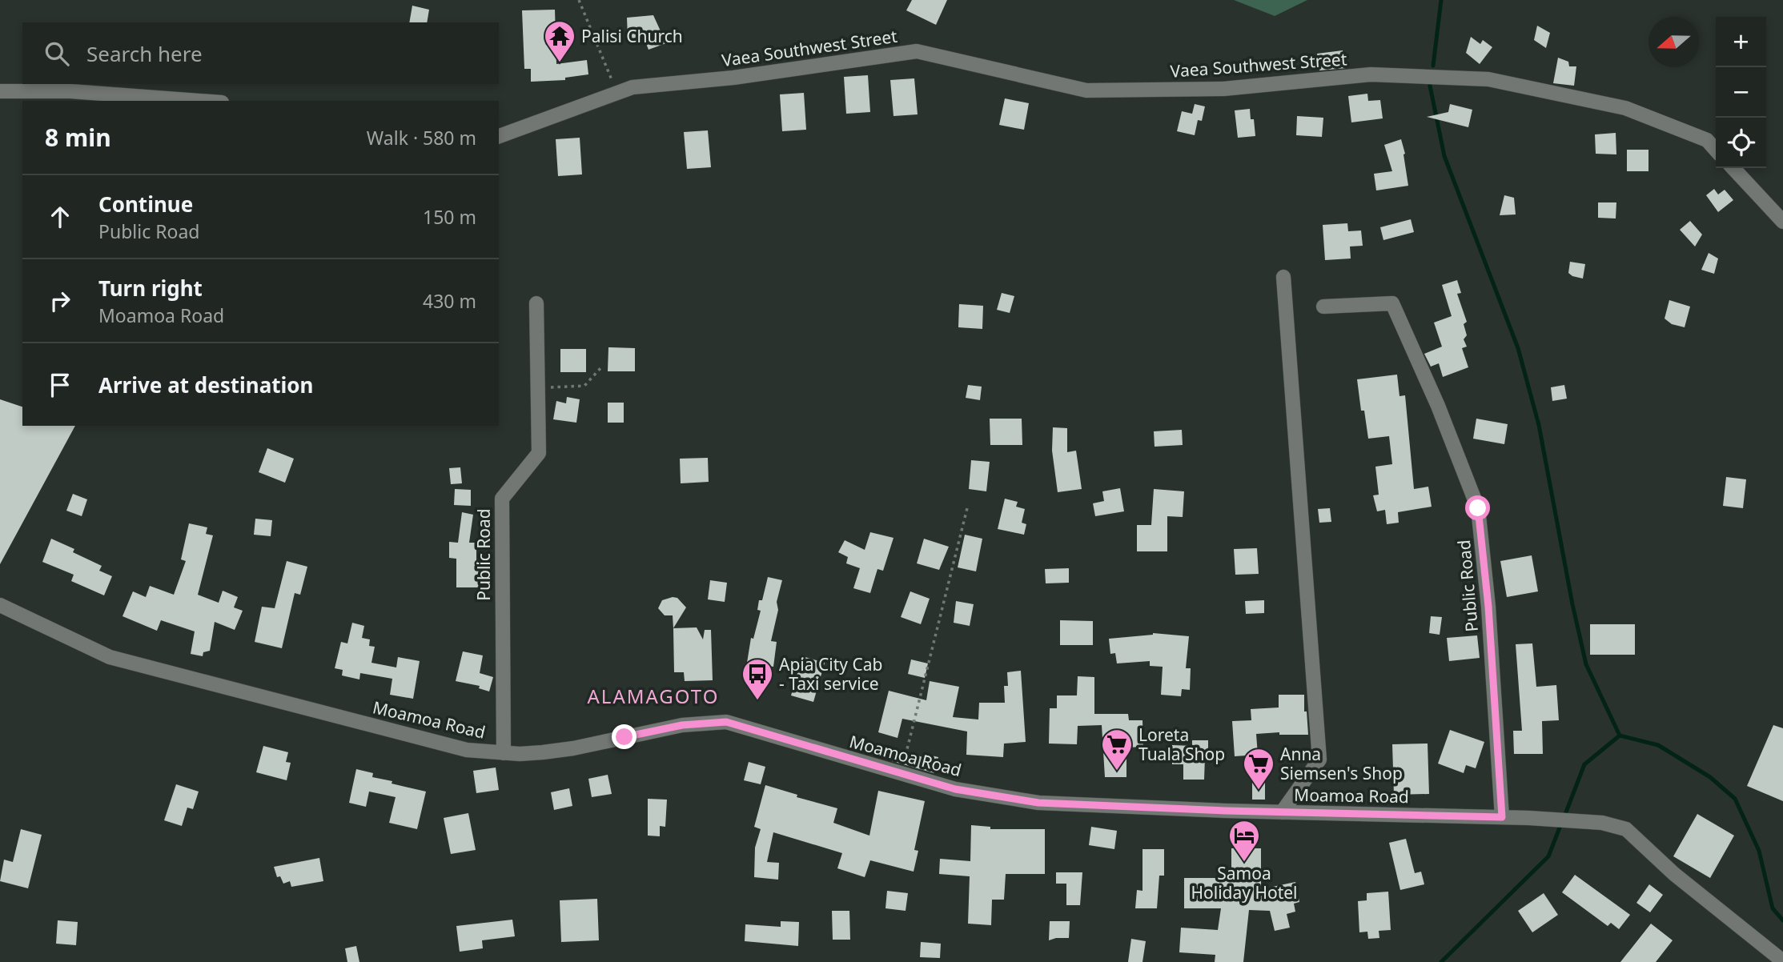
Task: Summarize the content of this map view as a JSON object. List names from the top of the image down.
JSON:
{
  "streets": {
    "street": ["Vaea Southwest Street", "Public Road", "Moamoa Road"]
  },
  "crossings": [
    ["Public Road", "Moamoa Road"]
  ],
  "districts": ["ALAMAGOTO"],
  "places": {
    "temple": ["Palisi Church"],
    "bus stop": ["Apia City Cab - Taxi service"],
    "supermarket": ["Loreta Tuala Shop", "Anna Siemsen's Shop"],
    "hotel": ["Samoa Holiday Hotel"]
  },
  "north": "left",
  "page": {
    "map_buttons": ["+", "−"],
    "search": "Search here",
    "heading": ["8 min", "Walk · 580 m"],
    "list": [
      ["Continue", "Public Road", "150 m"],
      ["Turn right", "Moamoa Road", "430 m"],
      "Arrive at destination"
    ]
  }
}
